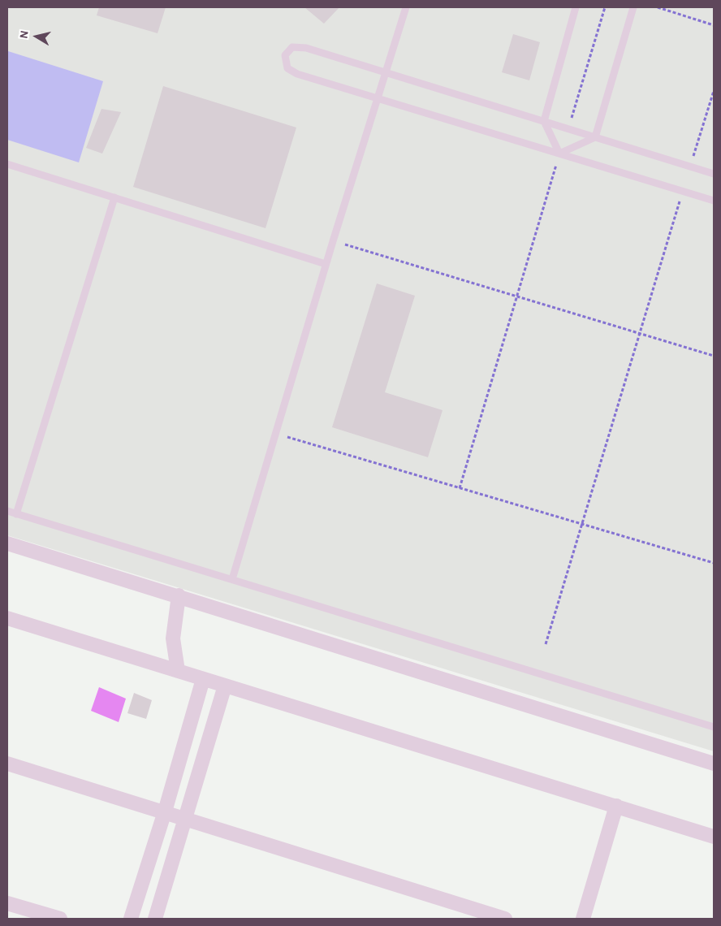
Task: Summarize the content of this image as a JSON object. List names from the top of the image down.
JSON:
{
  "north": "left"
}
